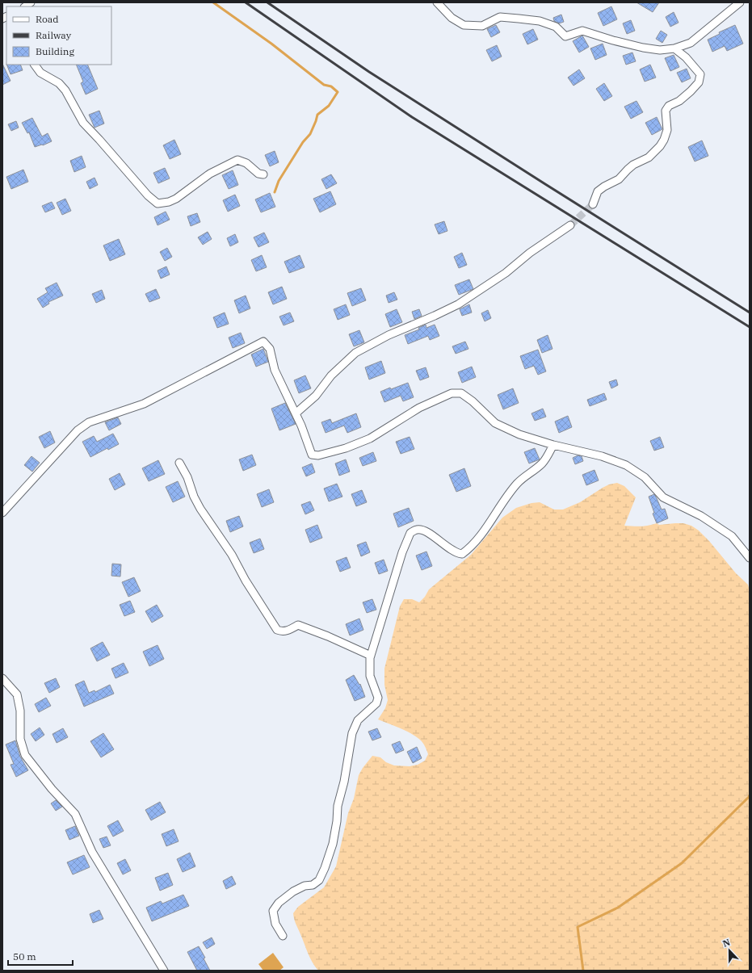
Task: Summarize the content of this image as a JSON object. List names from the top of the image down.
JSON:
{
  "legend": ["Road", "Railway", "Building"],
  "scale_bar": "50 m",
  "north": "top"
}
